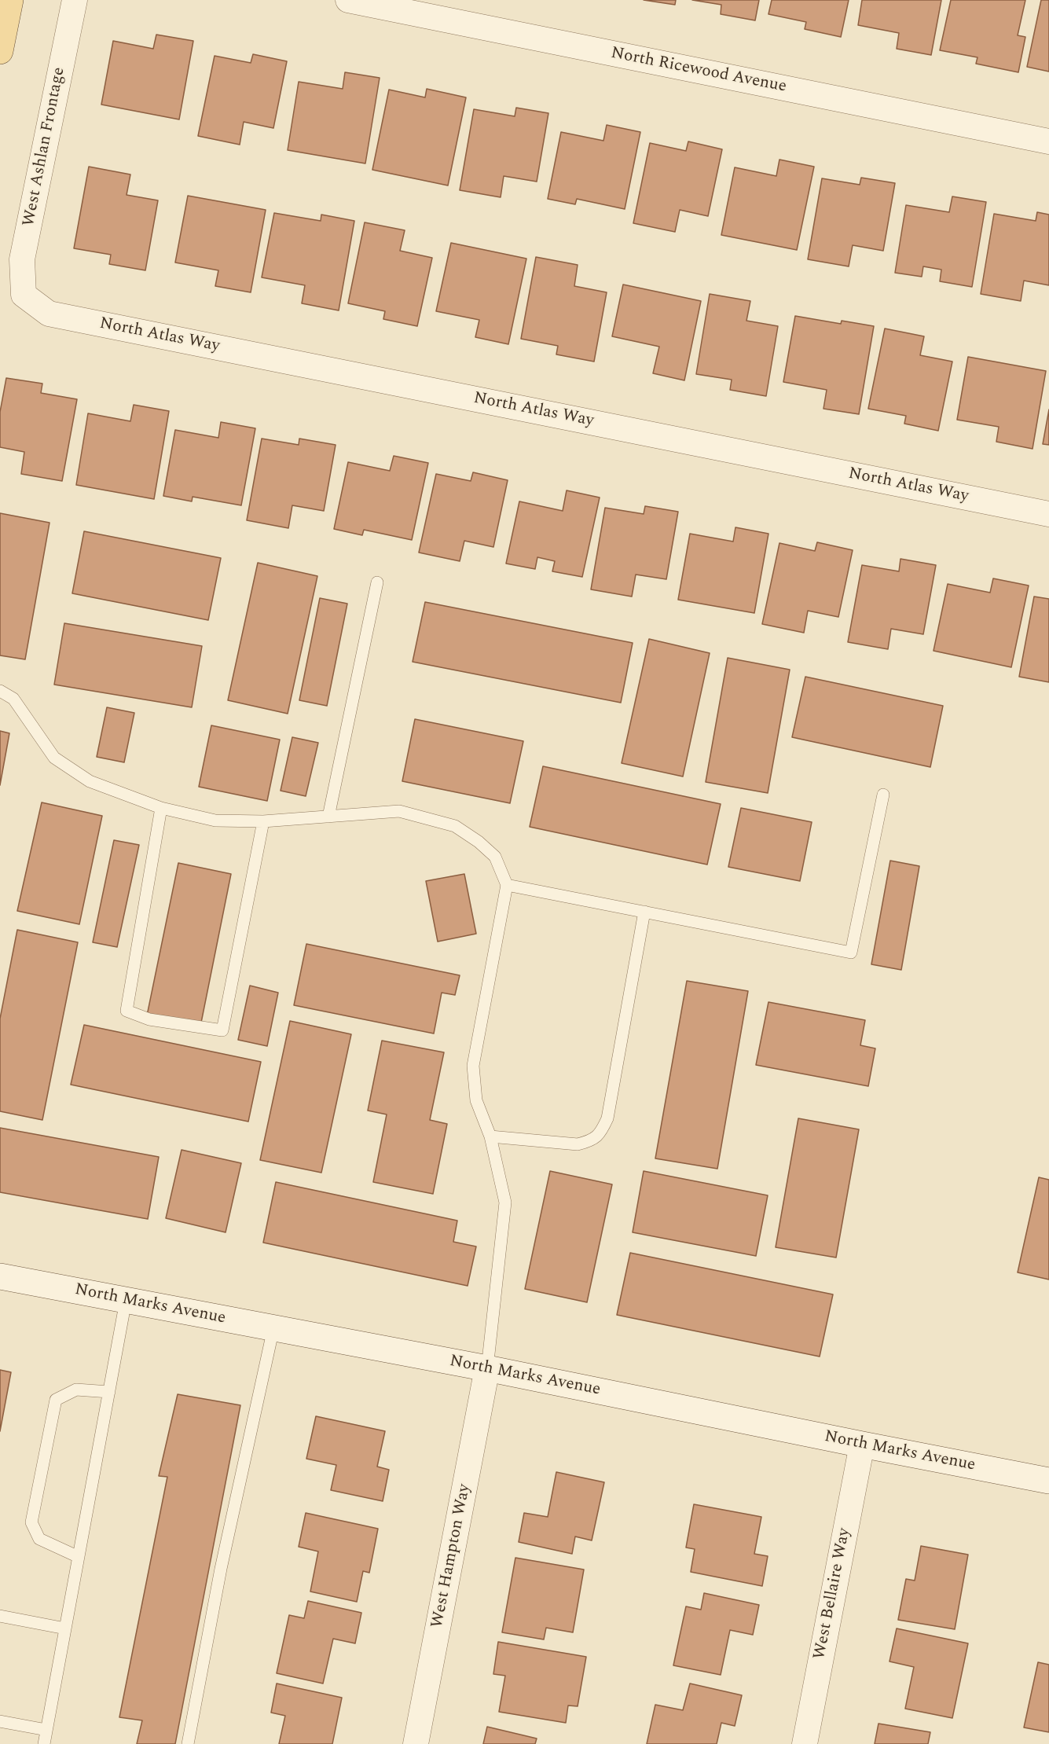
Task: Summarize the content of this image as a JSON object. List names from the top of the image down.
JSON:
{
  "streets": {
    "main road": ["North Marks Avenue"],
    "street": [
      "North Ricewood Avenue",
      "West Ashlan Frontage",
      "North Atlas Way",
      "West Hampton Way",
      "West Bellaire Way"
    ]
  },
  "crossings": [
    ["West Ashlan Frontage", "North Atlas Way"],
    ["North Marks Avenue", "West Hampton Way"],
    ["North Marks Avenue", "West Bellaire Way"]
  ]
}
